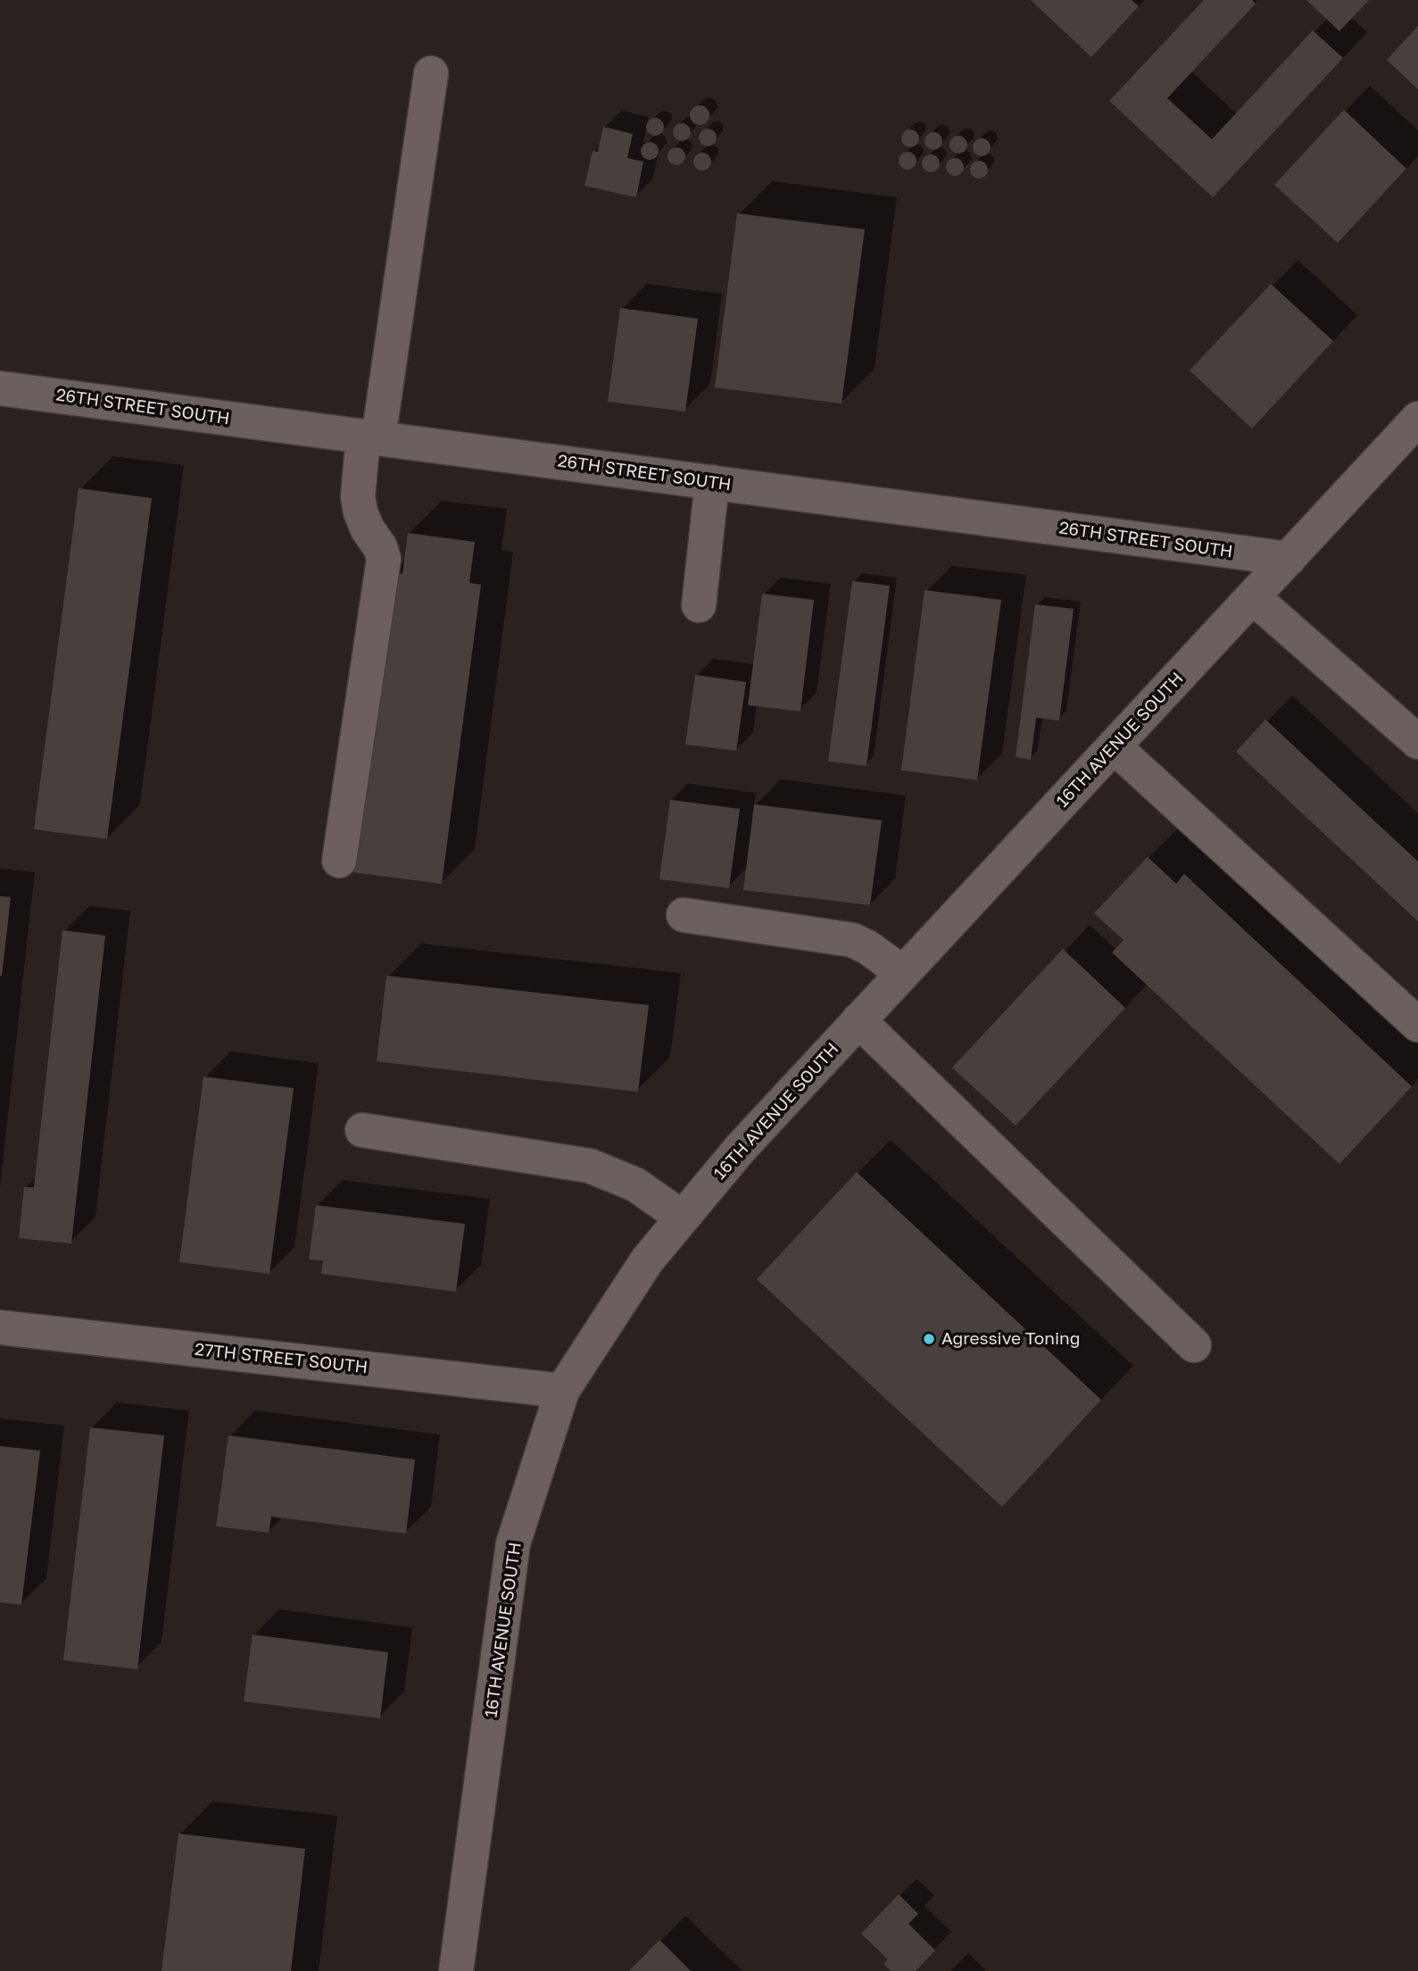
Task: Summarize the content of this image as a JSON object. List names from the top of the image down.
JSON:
{
  "streets": {
    "street": ["26TH STREET SOUTH", "16TH AVENUE SOUTH", "27TH STREET SOUTH"]
  },
  "crossings": [
    ["26TH STREET SOUTH", "16TH AVENUE SOUTH"],
    ["16TH AVENUE SOUTH", "27TH STREET SOUTH"]
  ],
  "places": ["Agressive Toning"]
}
